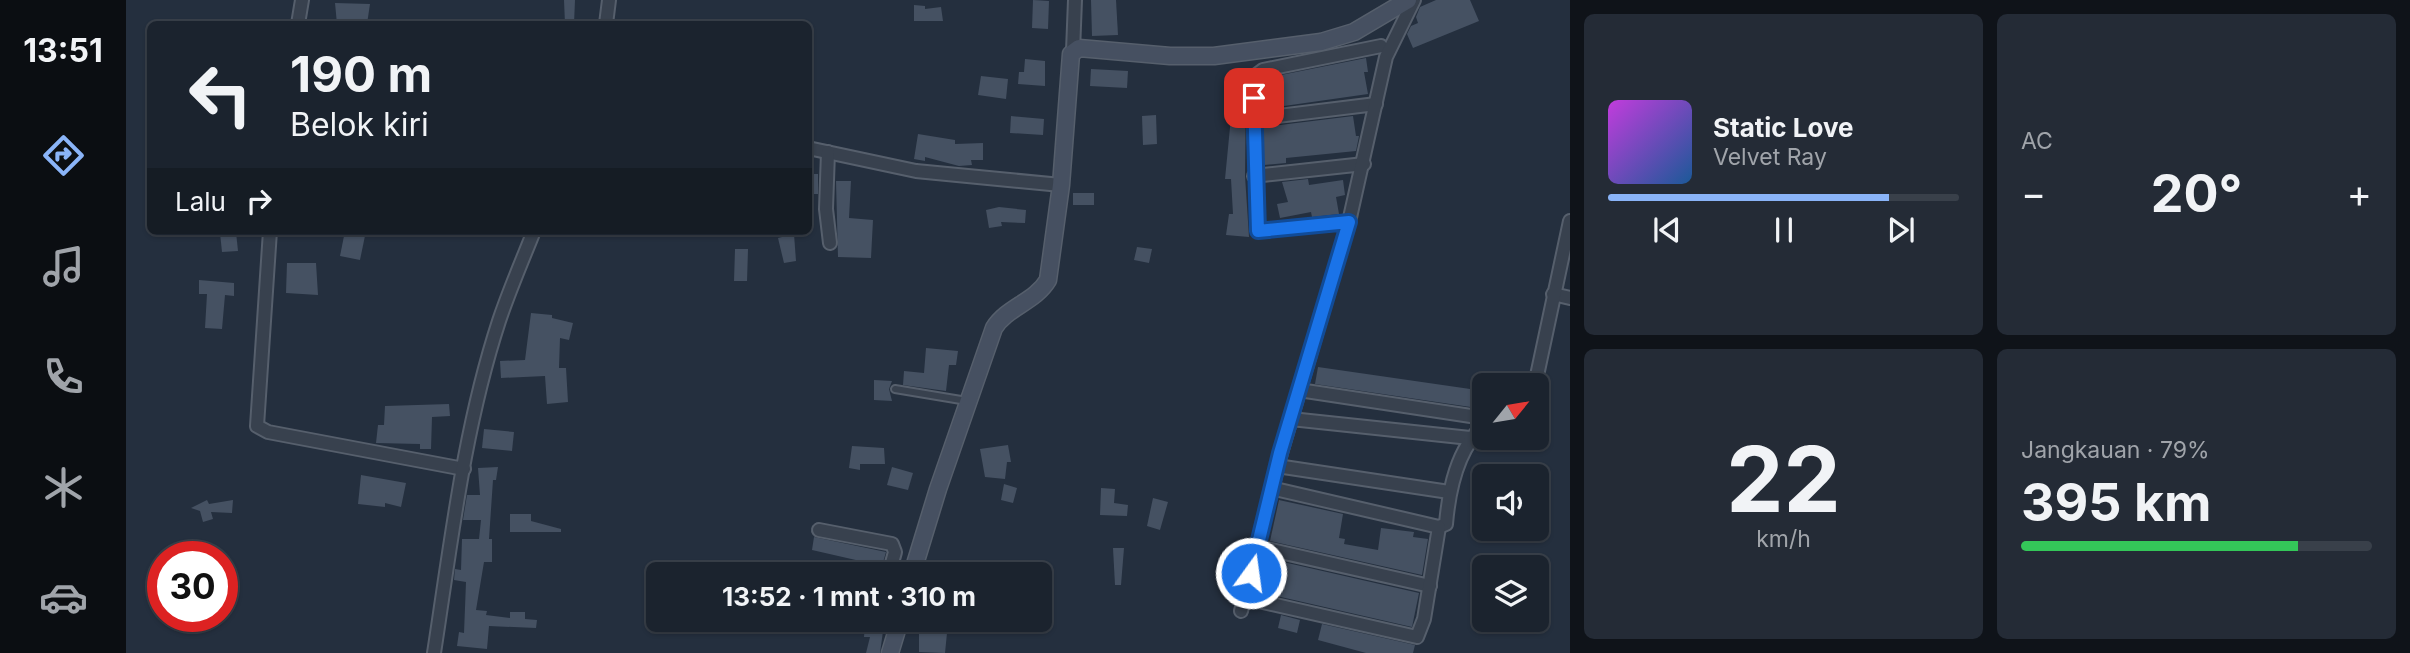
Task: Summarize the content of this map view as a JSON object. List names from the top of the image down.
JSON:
{
  "north": "top right",
  "page": {
    "tabs": "13:51",
    "tile": [
      "AC",
      ["22", "km/h"],
      ["Jangkauan · 79%", "395 km"]
    ],
    "turn": ["190 m", "Belok kiri"],
    "song": ["Static Love", "Velvet Ray"],
    "heat": ["−", "20°", "+"],
    "then": "Lalu",
    "limit": "30",
    "trip": "13:52 · 1 mnt · 310 m"
  }
}
